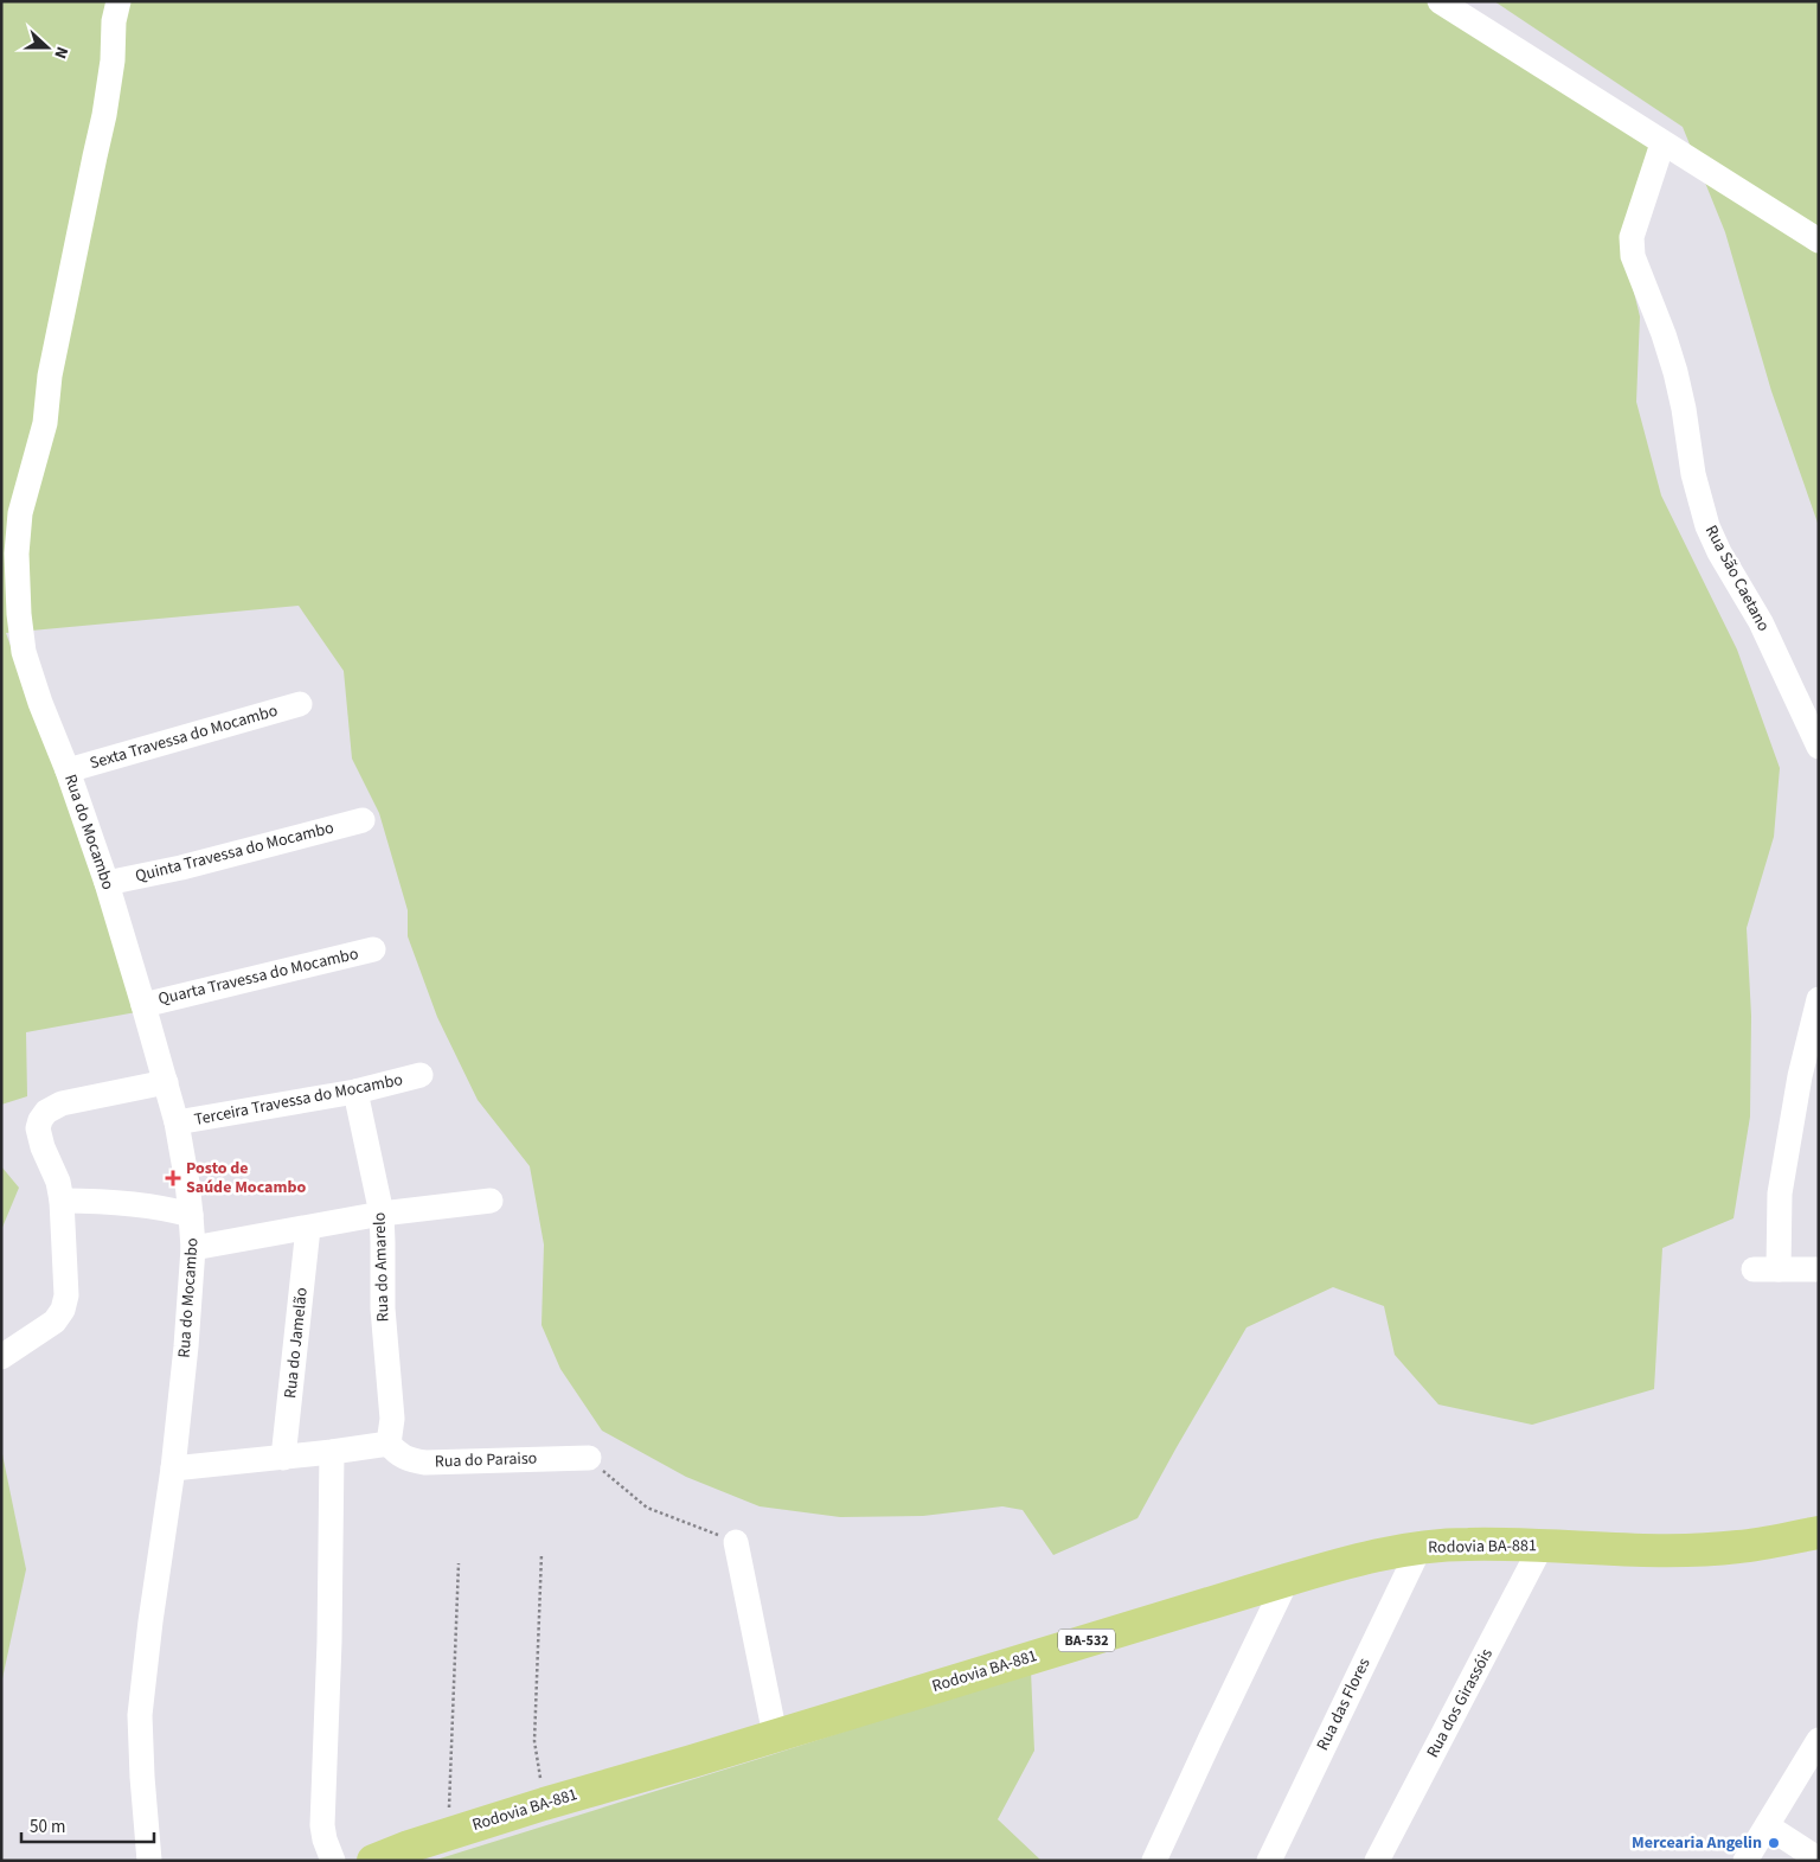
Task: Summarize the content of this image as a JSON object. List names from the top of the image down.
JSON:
{
  "streets": {
    "main road": ["Rodovia BA-881", "BA-532"],
    "street": [
      "Rua São Caetano",
      "Sexta Travessa do Mocambo",
      "Rua do Mocambo",
      "Quinta Travessa do Mocambo",
      "Quarta Travessa do Mocambo",
      "Terceira Travessa do Mocambo",
      "Rua do Amarelo",
      "Rua do Jamelão",
      "Rua do Paraiso",
      "Rua dos Girassóis",
      "Rua das Flores"
    ]
  },
  "crossings": [
    ["Sexta Travessa do Mocambo", "Rua do Mocambo"],
    ["Rua do Mocambo", "Quinta Travessa do Mocambo"],
    ["Rua do Mocambo", "Quarta Travessa do Mocambo"],
    ["Rua do Mocambo", "Terceira Travessa do Mocambo"],
    ["Terceira Travessa do Mocambo", "Rua do Amarelo"],
    ["Rua do Amarelo", "Rua do Paraiso"],
    ["Rodovia BA-881", "Rua dos Girassóis"],
    ["Rodovia BA-881", "Rua das Flores"]
  ],
  "places": {
    "health": ["Posto de Saúde Mocambo"],
    "other": ["Mercearia Angelin"]
  },
  "scale_bar": "50 m",
  "north": "right"
}
